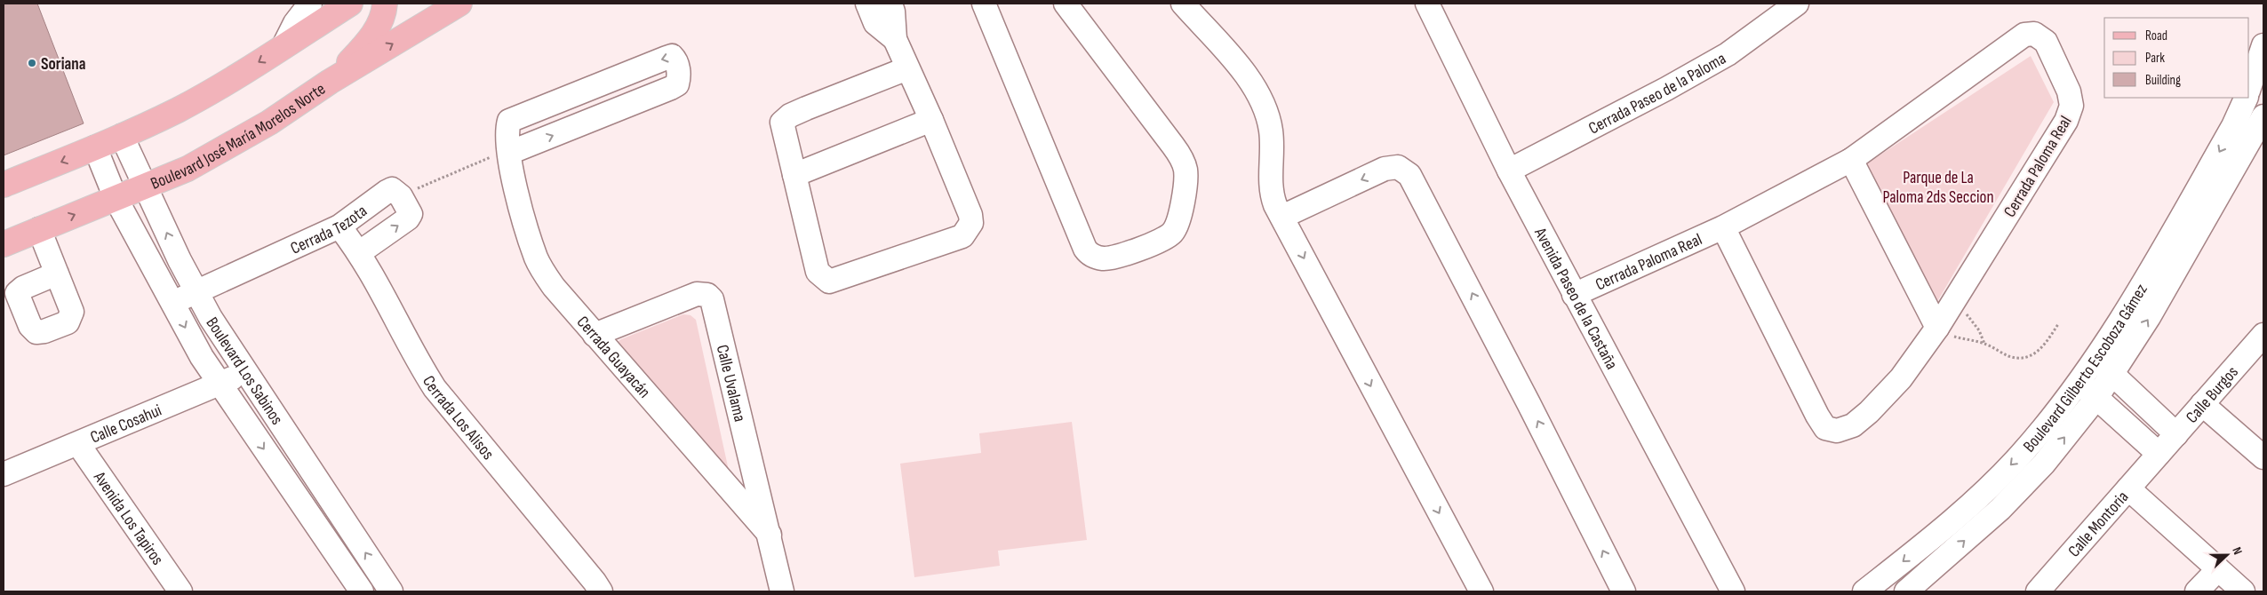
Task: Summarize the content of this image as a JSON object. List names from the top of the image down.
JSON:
{
  "streets": {
    "main road": ["Boulevard José María Morelos Norte"],
    "street": [
      "Cerrada Paseo de la Paloma",
      "Cerrada Paloma Real",
      "Cerrada Tezota",
      "Avenida Paseo de la Castaña",
      "Cerrada Guayacán",
      "Boulevard Gilberto Escoboza Gámez",
      "Boulevard Los Sabinos",
      "Calle Uvalama",
      "Calle Burgos",
      "Cerrada Los Alisos",
      "Calle Cosahui",
      "Avenida Los Tapiros",
      "Calle Montoria"
    ]
  },
  "crossings": [
    ["Cerrada Paseo de la Paloma", "Avenida Paseo de la Castaña"],
    ["Boulevard José María Morelos Norte", "Boulevard Los Sabinos"],
    ["Cerrada Paloma Real", "Avenida Paseo de la Castaña"],
    ["Cerrada Tezota", "Boulevard Los Sabinos"],
    ["Cerrada Tezota", "Cerrada Los Alisos"],
    ["Cerrada Guayacán", "Calle Uvalama"],
    ["Boulevard Los Sabinos", "Calle Cosahui"],
    ["Calle Burgos", "Calle Montoria"],
    ["Calle Cosahui", "Avenida Los Tapiros"]
  ],
  "parks": ["Parque de La Paloma 2ds Seccion"],
  "places": ["Soriana"],
  "legend": ["Road", "Park", "Building"],
  "north": "right"
}
